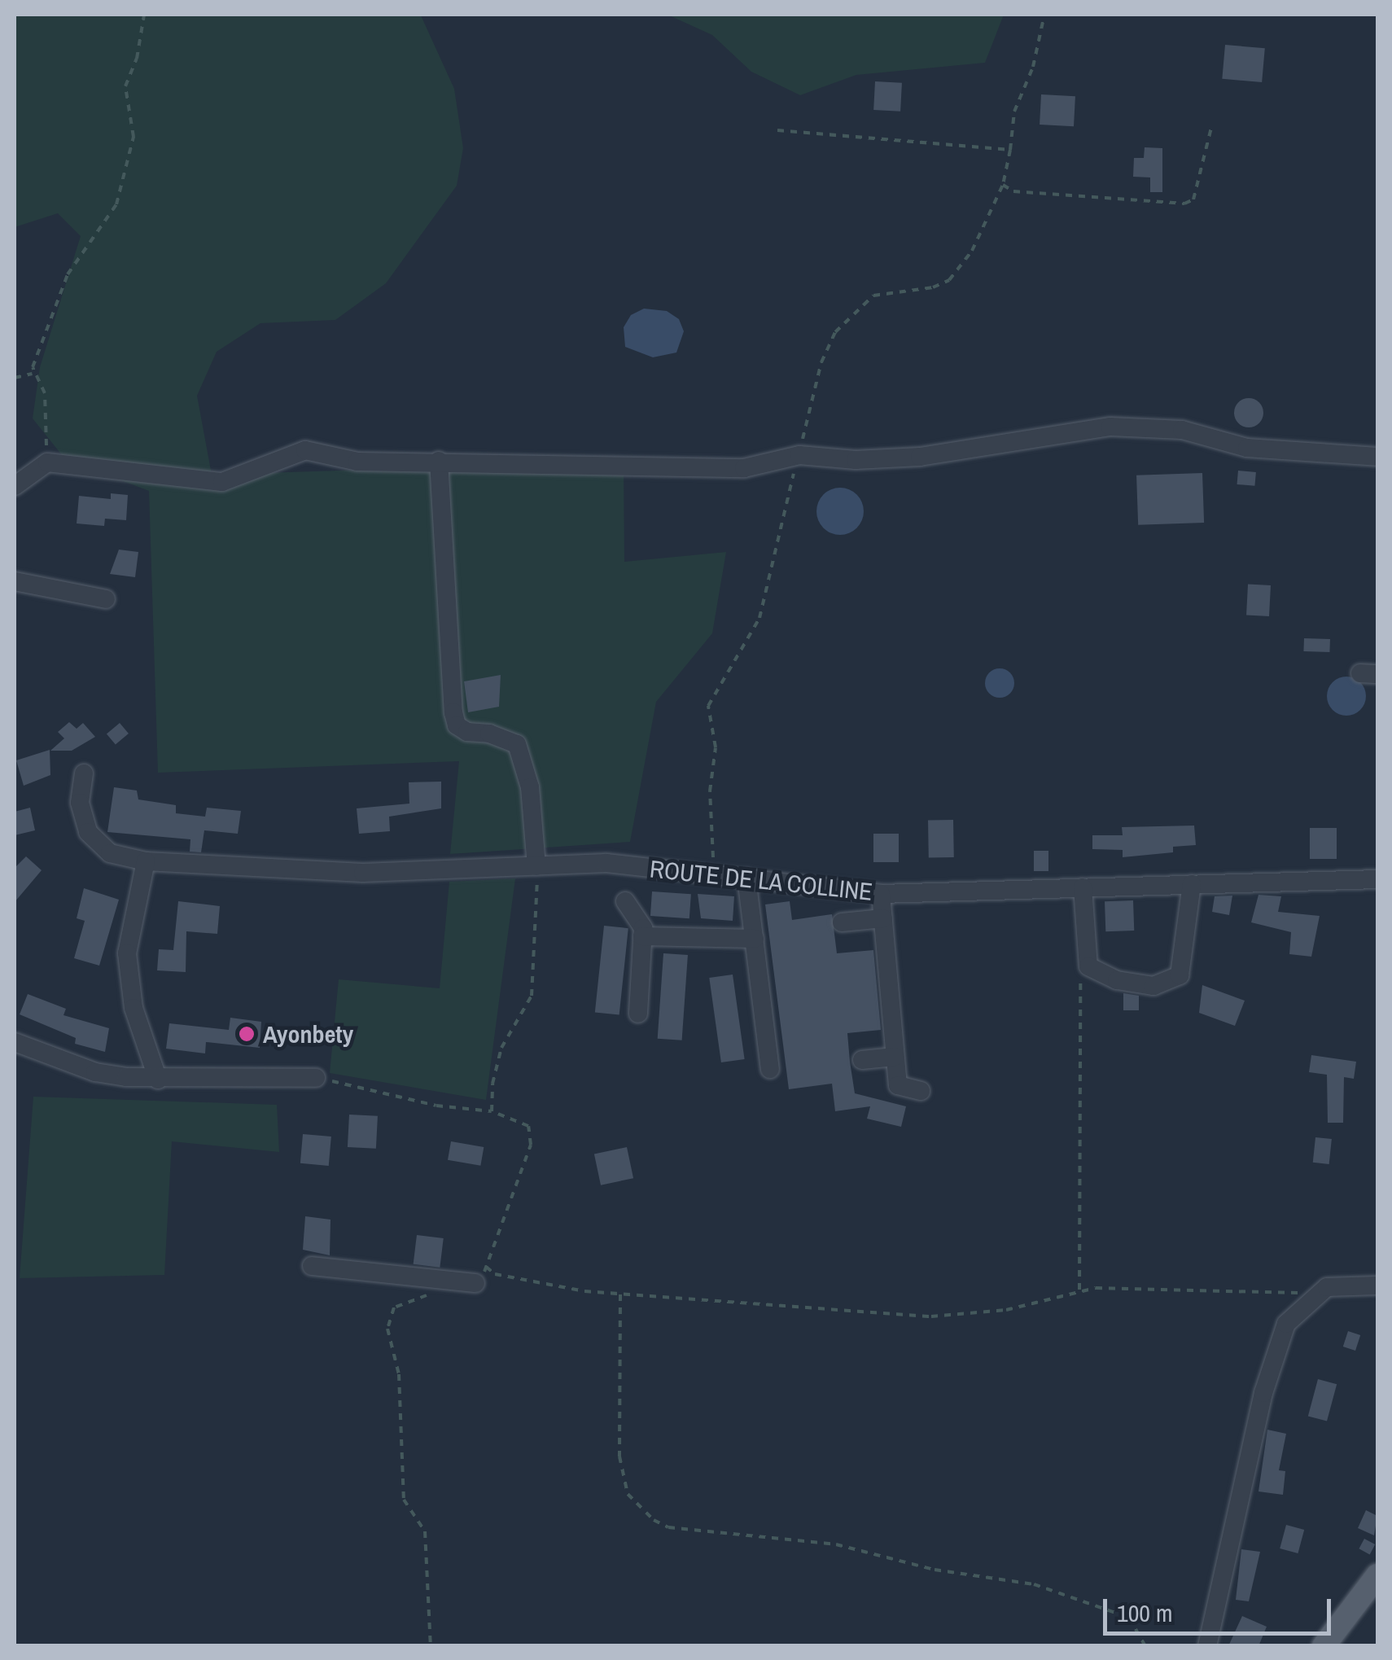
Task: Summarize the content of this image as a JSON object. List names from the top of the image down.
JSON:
{
  "streets": {
    "street": ["ROUTE DE LA COLLINE"]
  },
  "places": ["Ayonbety"],
  "scale_bar": "100 m"
}
